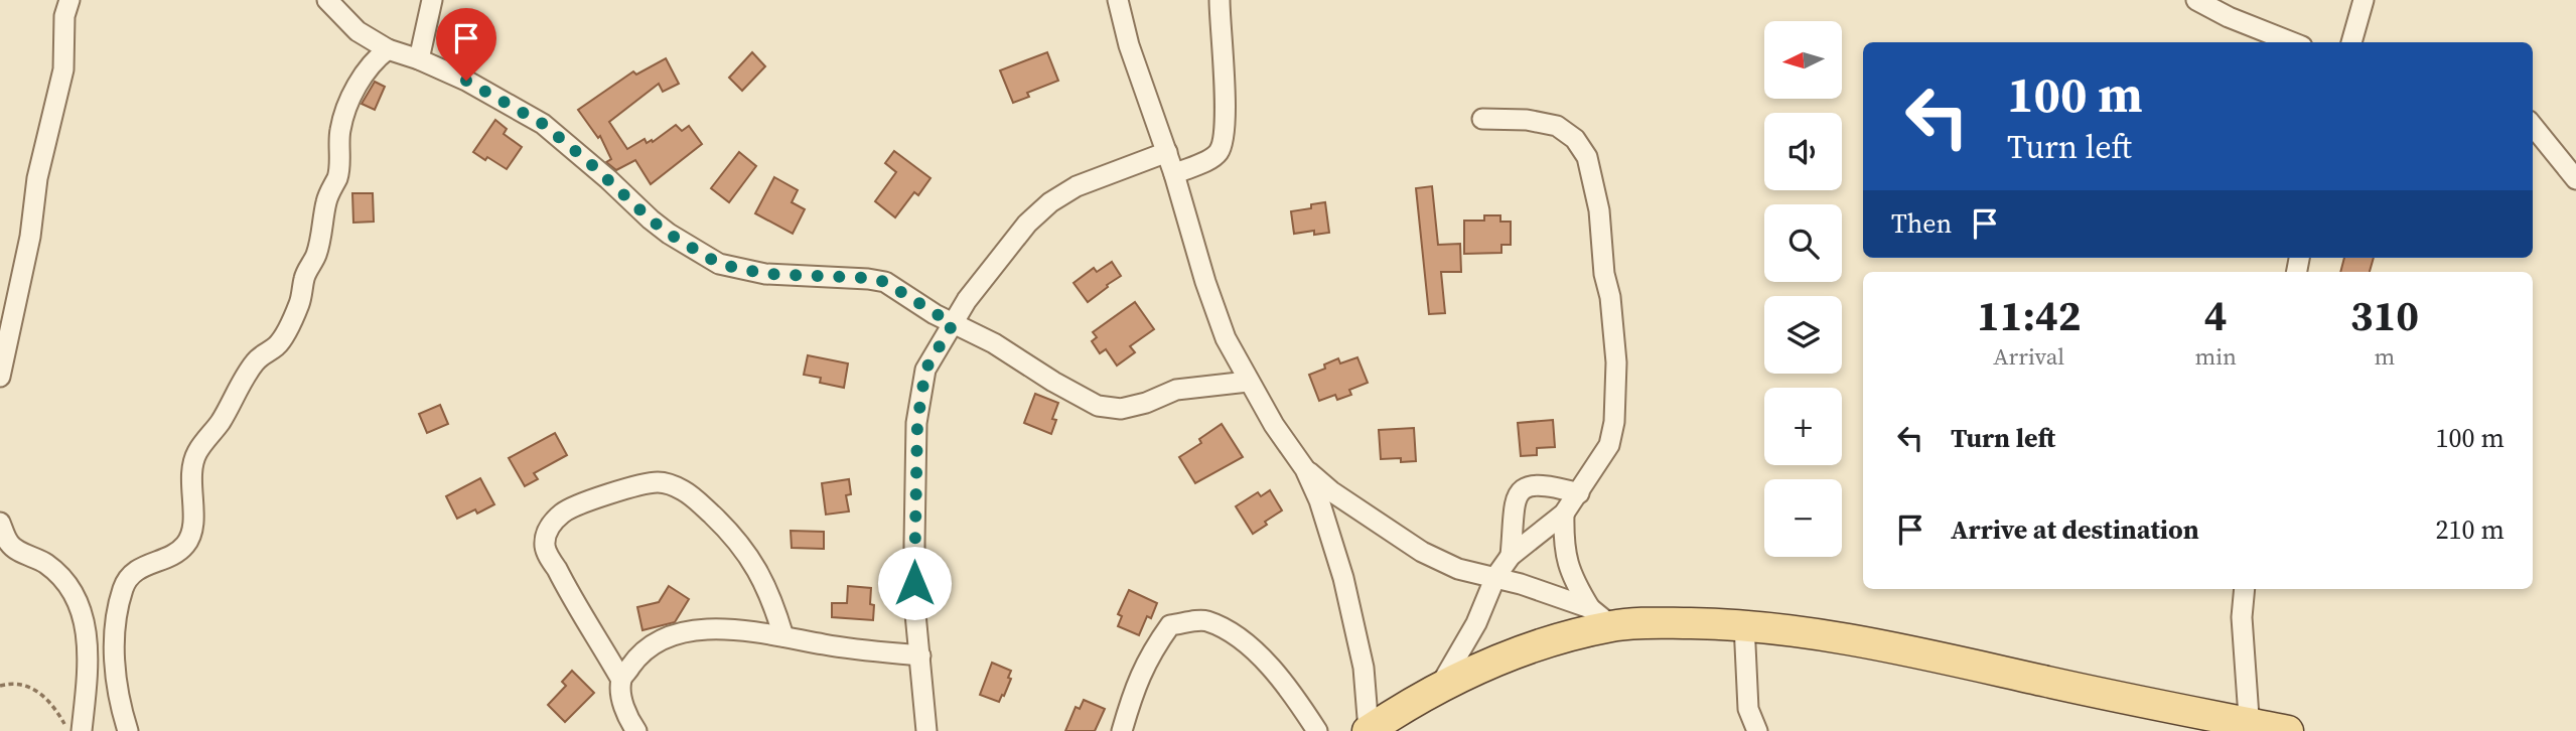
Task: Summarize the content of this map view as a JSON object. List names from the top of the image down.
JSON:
{
  "north": "left",
  "page": {
    "map_buttons": ["+", "−"],
    "turn": ["100 m", "Turn left"],
    "then": "Then",
    "eta": [
      "11:42",
      "Arrival",
      "4",
      "min",
      "310",
      "m"
    ],
    "list": [
      {
        "name": "Turn left",
        "value": "100 m"
      },
      {
        "name": "Arrive at destination",
        "value": "210 m"
      }
    ]
  }
}
